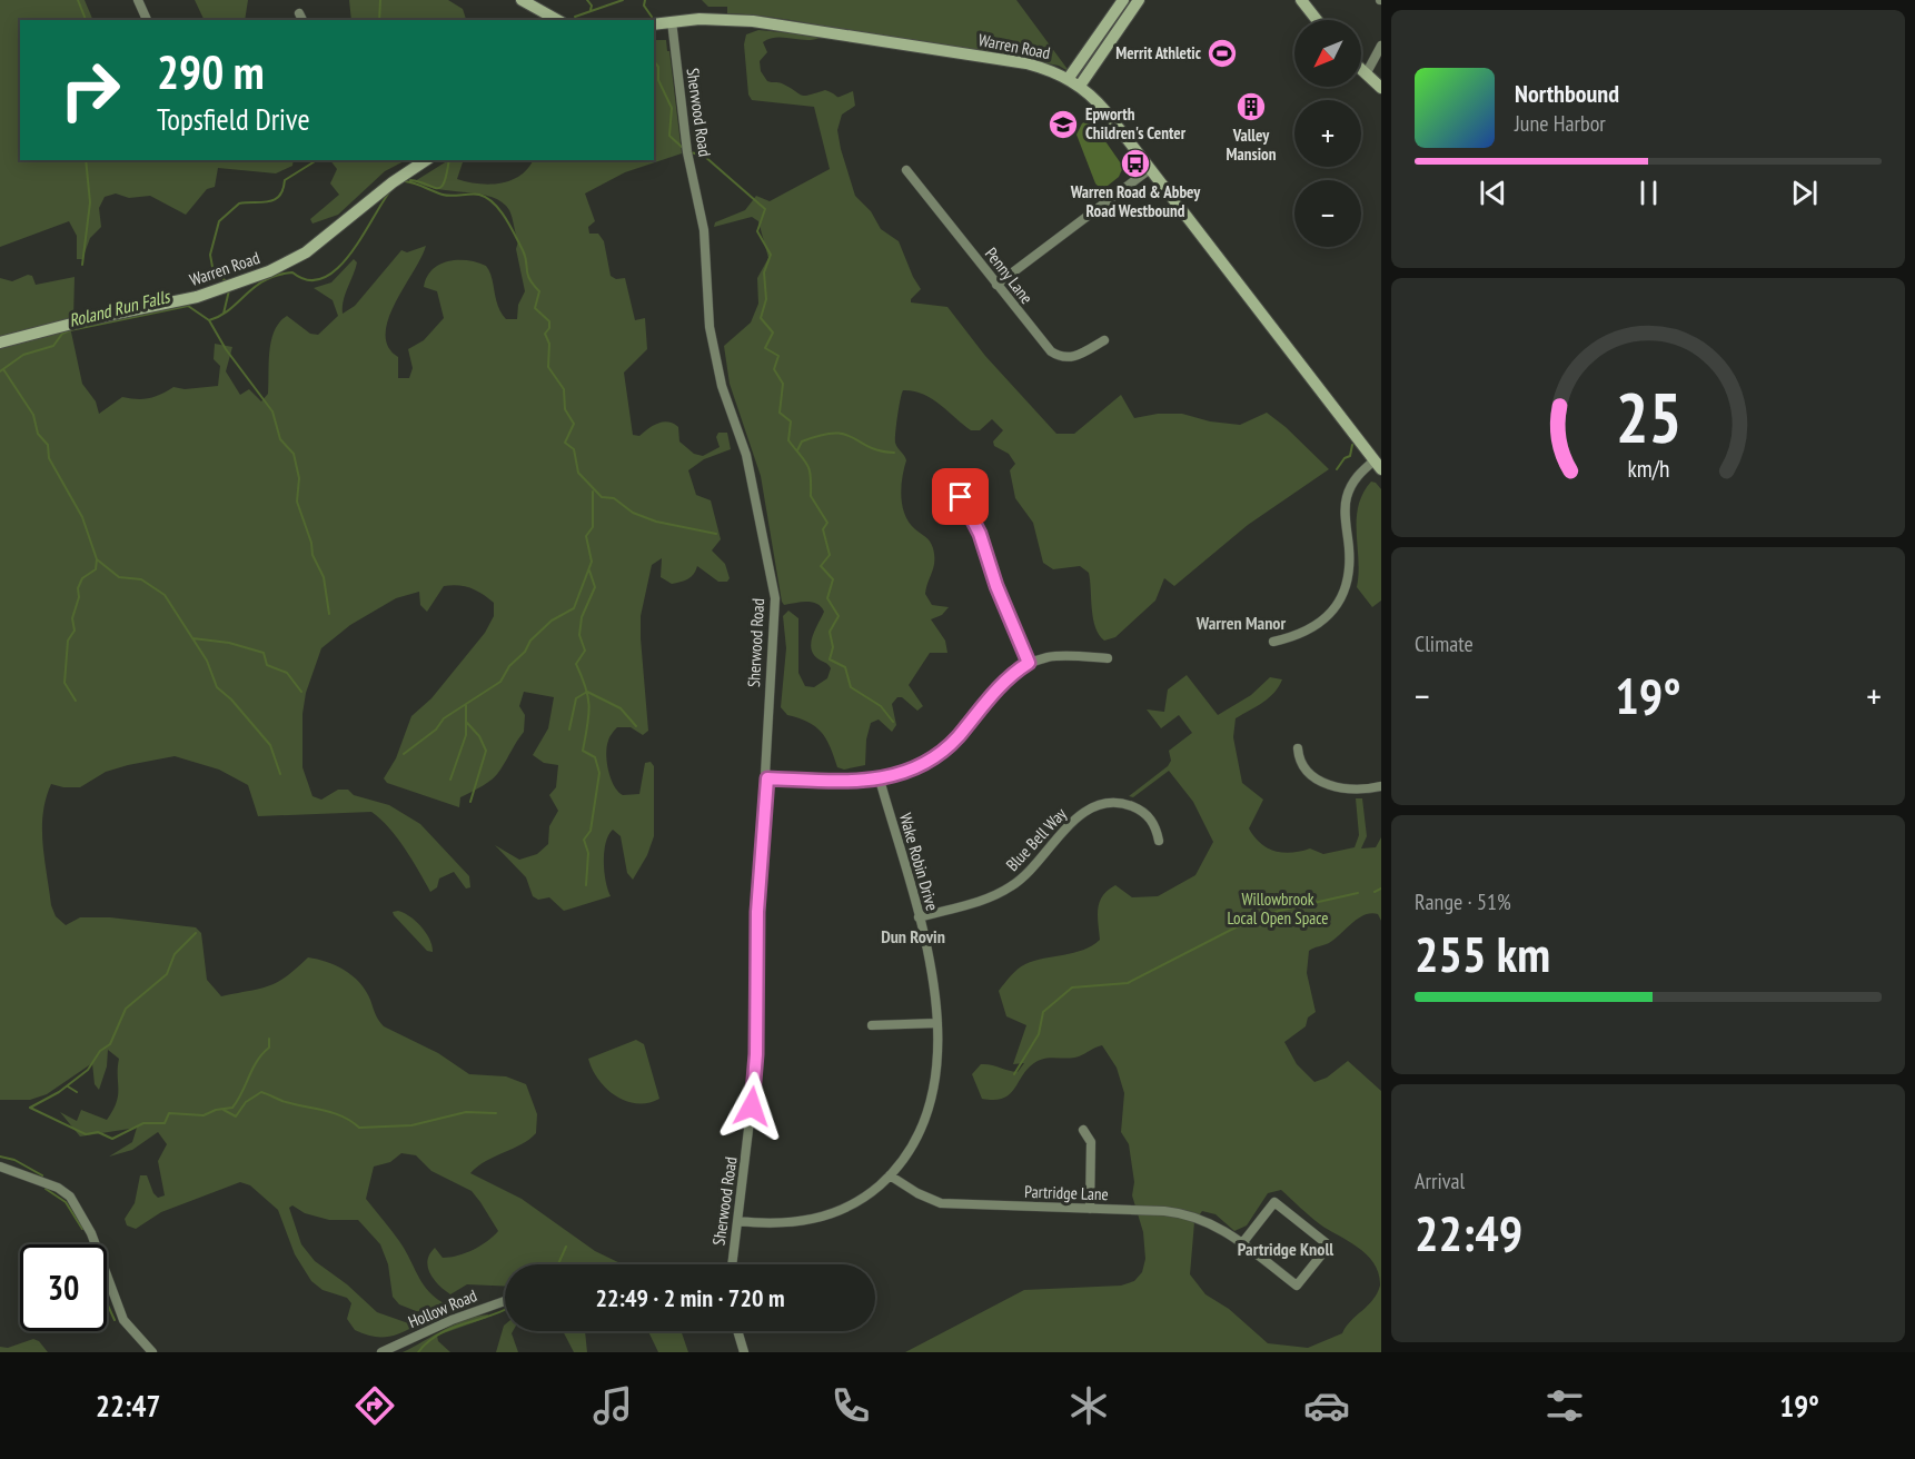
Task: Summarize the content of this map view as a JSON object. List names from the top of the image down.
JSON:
{
  "streets": {
    "street": [
      "Warren Road",
      "Sherwood Road",
      "Penny Lane",
      "Blue Bell Way",
      "Wake Robin Drive",
      "Partridge Lane",
      "Hollow Road"
    ]
  },
  "crossings": [
    ["Warren Road", "Sherwood Road"],
    ["Sherwood Road", "Wake Robin Drive"],
    ["Blue Bell Way", "Wake Robin Drive"],
    ["Wake Robin Drive", "Partridge Lane"]
  ],
  "districts": ["Warren Manor", "Dun Rovin", "Partridge Knoll"],
  "water": ["Roland Run Falls"],
  "parks": ["Willowbrook Local Open Space"],
  "places": {
    "sports": ["Merrit Athletic"],
    "building": ["Valley Mansion"],
    "school or university": ["Epworth Children's Center"],
    "bus stop": ["Warren Road & Abbey Road Westbound"]
  },
  "north": "bottom left",
  "page": {
    "map_buttons": ["+", "−"],
    "turn": ["290 m", "Topsfield Drive"],
    "song": ["Northbound", "June Harbor"],
    "tile": [
      "Climate",
      ["Range · 51%", "255 km"],
      ["Arrival", "22:49"]
    ],
    "heat": ["−", "19°", "+"],
    "limit": "30",
    "trip": "22:49 · 2 min · 720 m",
    "tabs": ["22:47", "19°"],
    "gauge": ["25", "km/h"]
  }
}
